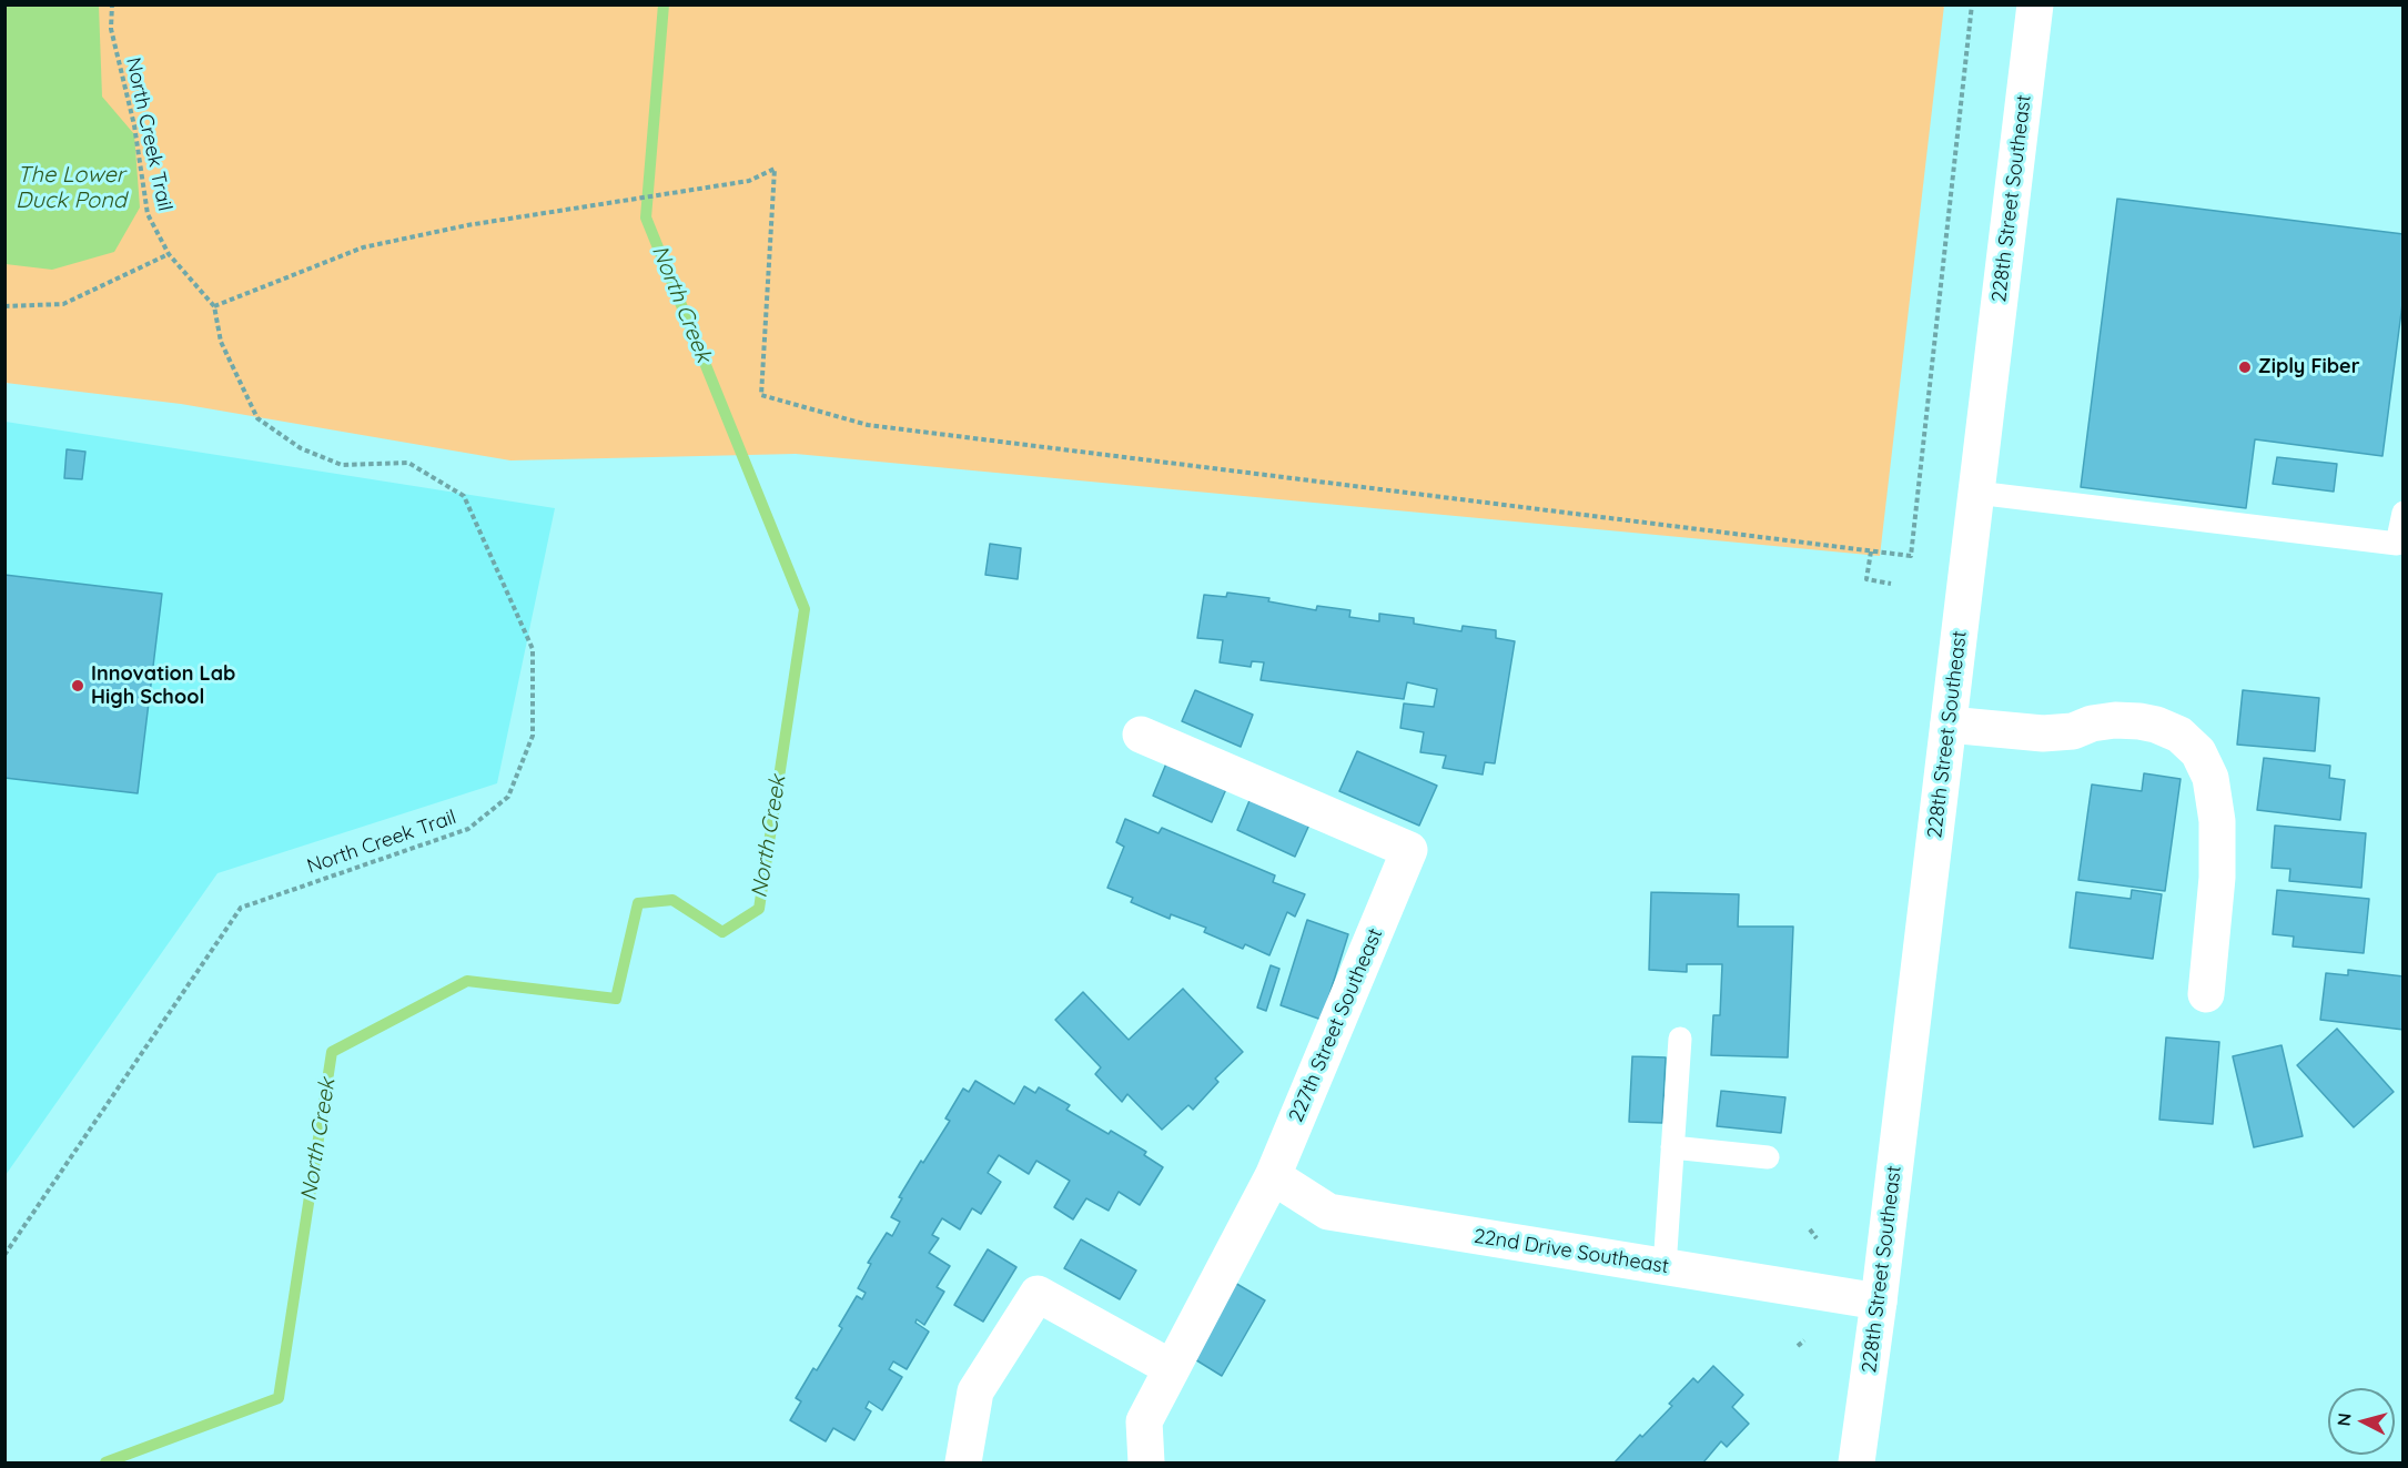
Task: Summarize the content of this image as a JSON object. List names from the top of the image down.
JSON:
{
  "streets": {
    "street": ["228th Street Southeast", "227th Street Southeast", "22nd Drive Southeast"],
    "path": ["North Creek Trail"]
  },
  "crossings": [
    ["228th Street Southeast", "22nd Drive Southeast"],
    ["227th Street Southeast", "22nd Drive Southeast"]
  ],
  "water": ["The Lower Duck Pond", "North Creek"],
  "places": ["Ziply Fiber", "Innovation Lab High School"],
  "north": "left"
}
